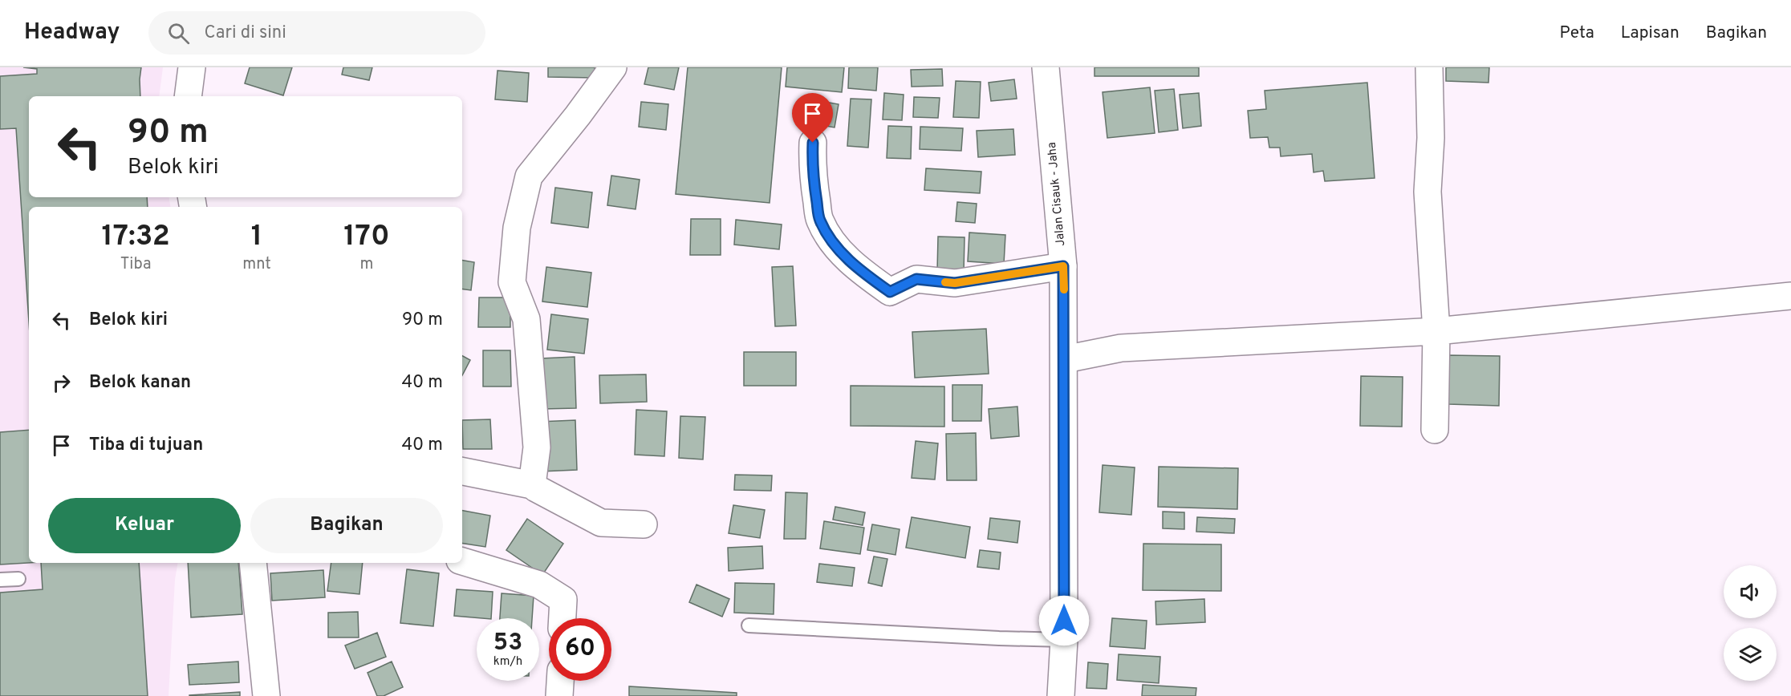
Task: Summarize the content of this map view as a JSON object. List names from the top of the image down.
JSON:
{
  "streets": {
    "street": ["Jalan Cisauk - Jaha"]
  },
  "page": {
    "header": "Headway",
    "search": "Cari di sini",
    "nav": ["Peta", "Lapisan", "Bagikan"],
    "turn": ["90 m", "Belok kiri"],
    "eta": [
      "17:32",
      "Tiba",
      "1",
      "mnt",
      "170",
      "m"
    ],
    "list": [
      {
        "name": "Belok kiri",
        "value": "90 m"
      },
      {
        "name": "Belok kanan",
        "value": "40 m"
      },
      {
        "name": "Tiba di tujuan",
        "value": "40 m"
      }
    ],
    "buttons": ["Keluar", "Bagikan"],
    "speed": "53 km/h",
    "limit": "60"
  }
}
